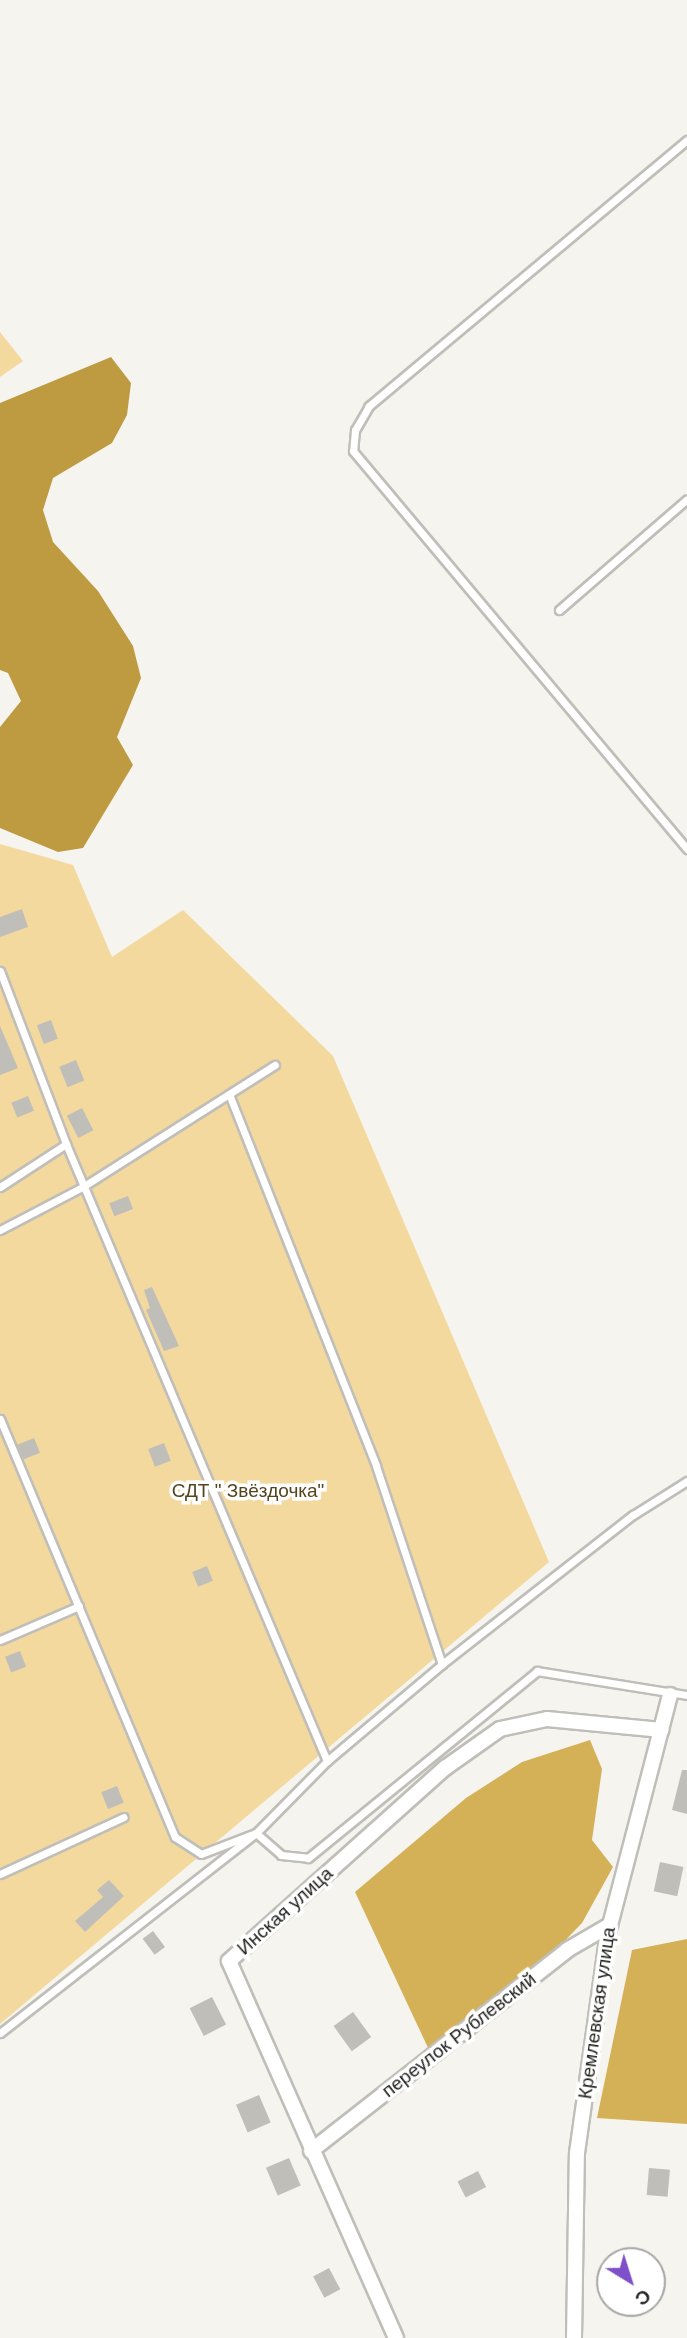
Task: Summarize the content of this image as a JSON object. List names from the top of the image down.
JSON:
{
  "streets": {
    "street": ["Инская улица", "Кремлевская улица", "переулок Рублевский"]
  },
  "crossings": [
    ["Инская улица", "Кремлевская улица"],
    ["Инская улица", "переулок Рублевский"],
    ["Кремлевская улица", "переулок Рублевский"]
  ],
  "parks": ["СДТ \" Звёздочка\""],
  "north": "bottom right"
}
